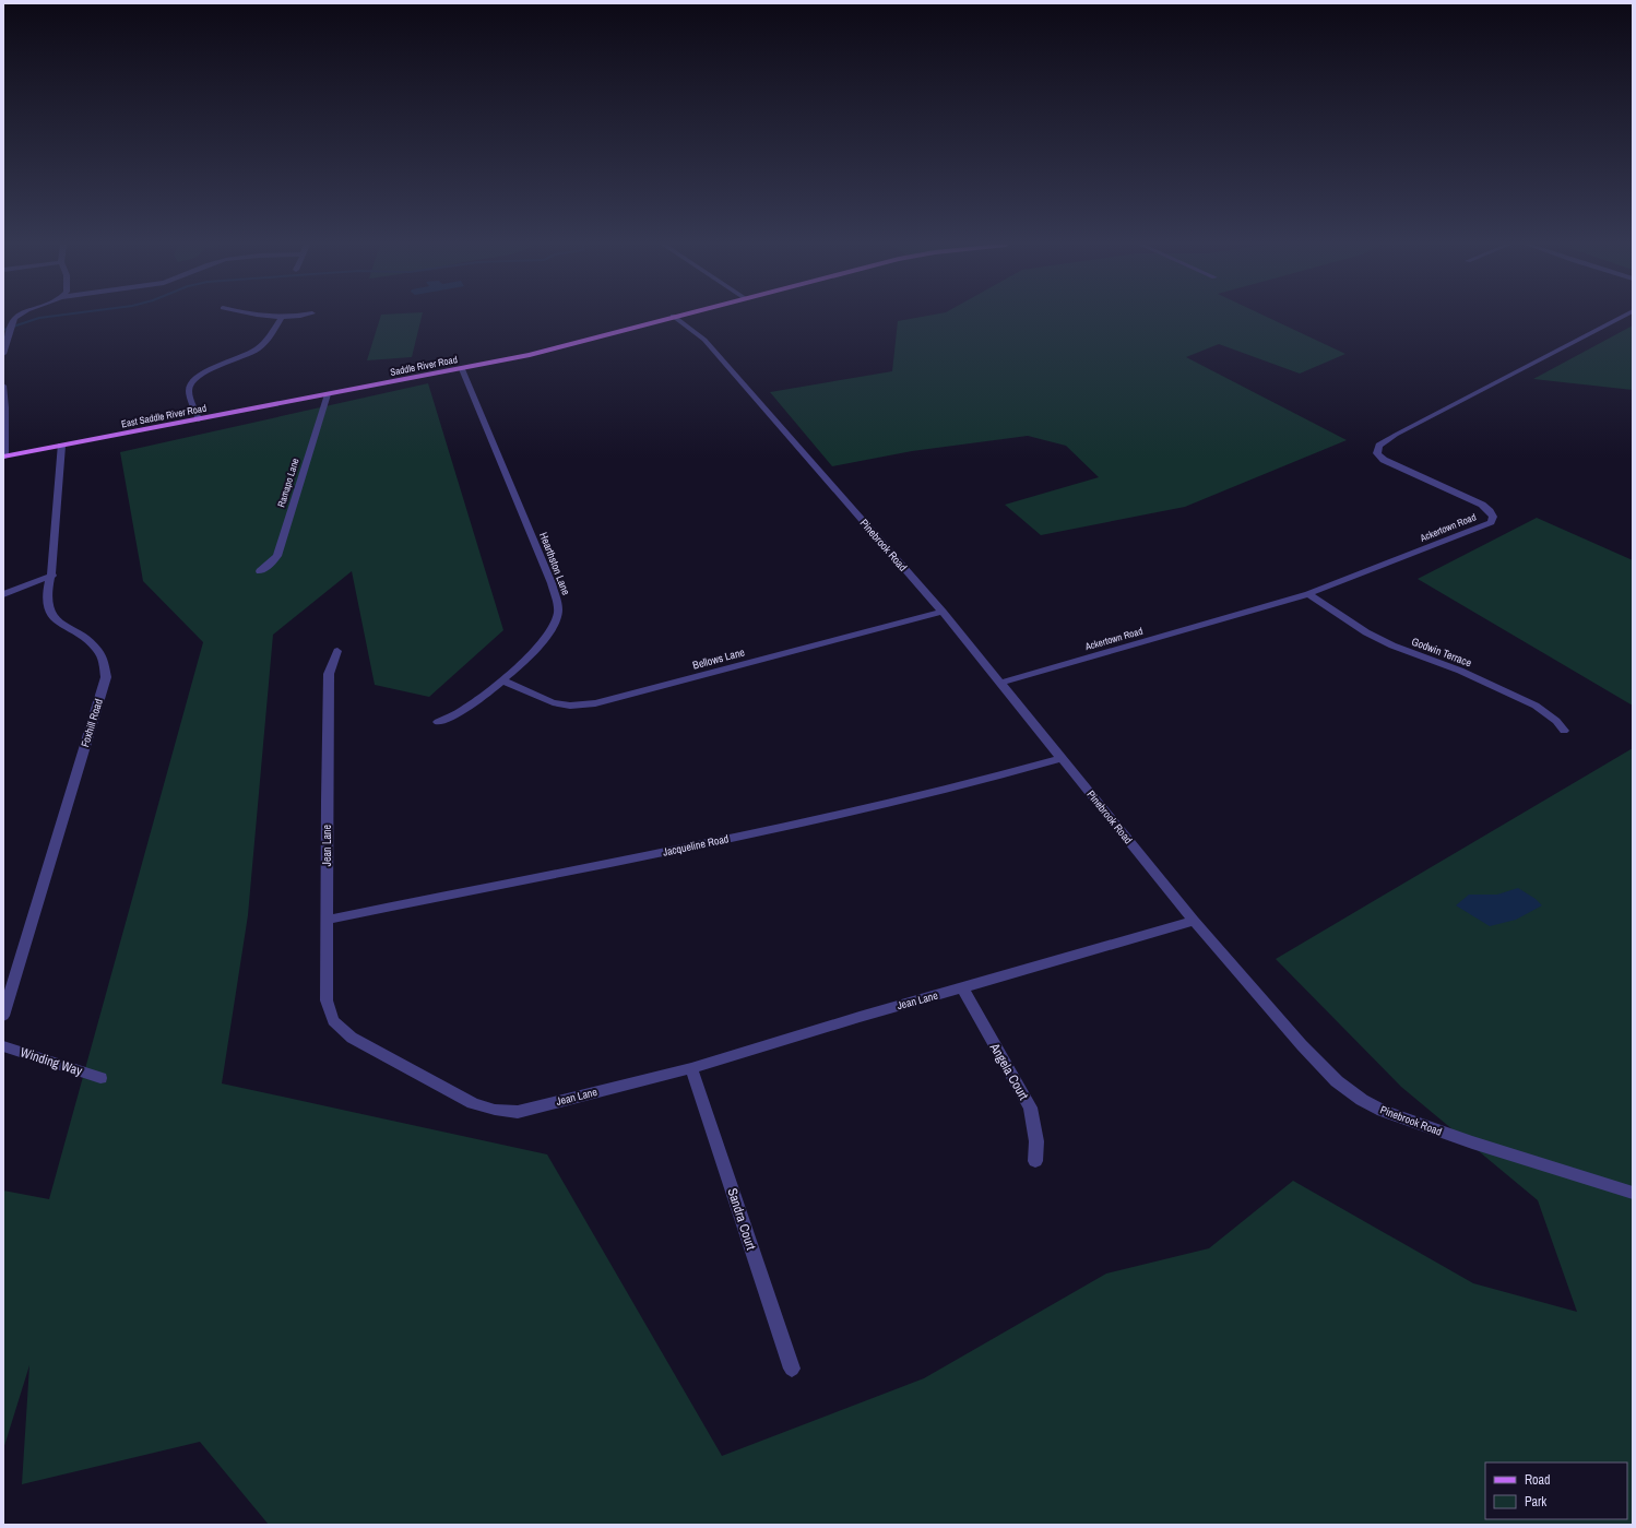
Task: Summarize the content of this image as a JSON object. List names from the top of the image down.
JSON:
{
  "streets": {
    "main road": ["Saddle River Road", "East Saddle River Road"],
    "street": [
      "Ramapo Lane",
      "Ackertown Road",
      "Pinebrook Road",
      "Hearthston Lane",
      "Godwin Terrace",
      "Bellows Lane",
      "Foxhill Road",
      "Jean Lane",
      "Jacqueline Road",
      "Winding Way",
      "Angela Court",
      "Sandra Court"
    ]
  },
  "crossings": [
    ["Saddle River Road", "East Saddle River Road"],
    ["Saddle River Road", "Ramapo Lane"],
    ["Saddle River Road", "Pinebrook Road"],
    ["Saddle River Road", "Hearthston Lane"],
    ["East Saddle River Road", "Ramapo Lane"],
    ["East Saddle River Road", "Foxhill Road"],
    ["Ackertown Road", "Pinebrook Road"],
    ["Ackertown Road", "Godwin Terrace"],
    ["Pinebrook Road", "Bellows Lane"],
    ["Pinebrook Road", "Jean Lane"],
    ["Pinebrook Road", "Jacqueline Road"],
    ["Hearthston Lane", "Bellows Lane"],
    ["Jean Lane", "Jacqueline Road"],
    ["Jean Lane", "Angela Court"],
    ["Jean Lane", "Sandra Court"]
  ],
  "legend": ["Road", "Park"]
}
